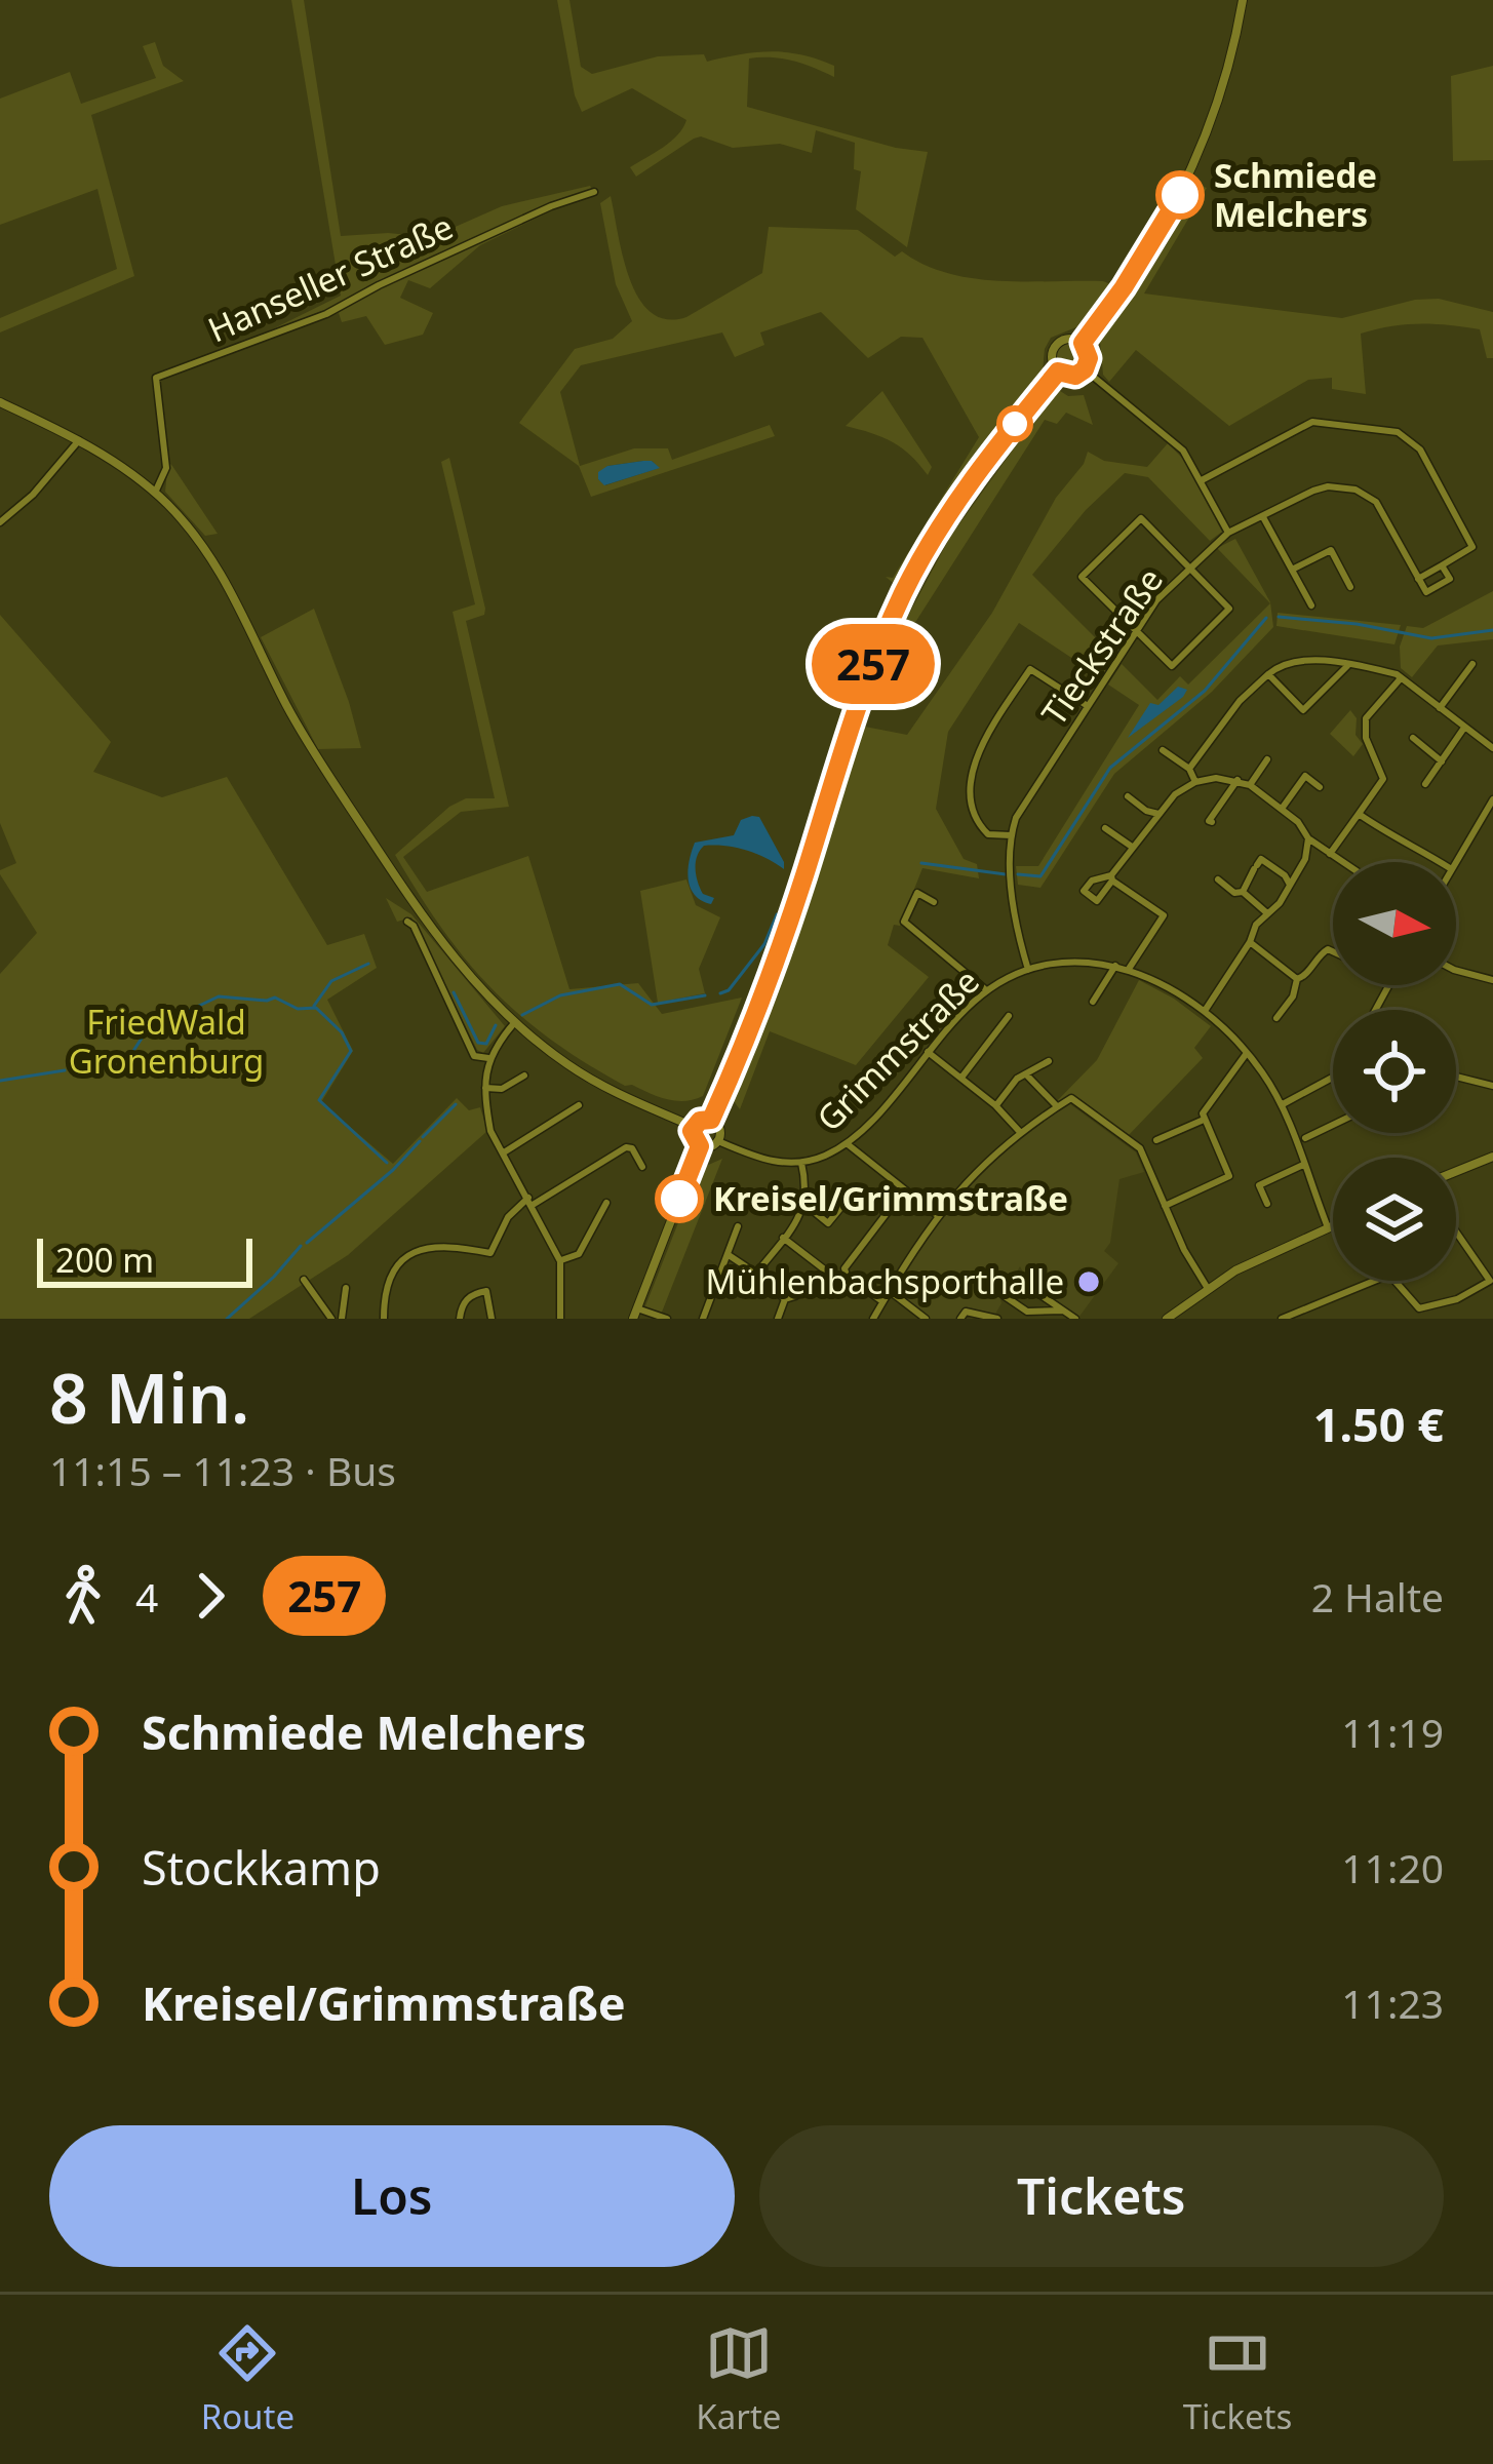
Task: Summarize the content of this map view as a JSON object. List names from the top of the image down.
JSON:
{
  "streets": {
    "street": ["Hanseller Straße", "Tieckstraße", "Grimmstraße"]
  },
  "parks": ["FriedWald Gronenburg"],
  "places": ["Schmiede Melchers", "Kreisel/Grimmstraße", "Mühlenbachsporthalle"],
  "lines": ["bus line 257"],
  "scale_bar": "200 m",
  "north": "right",
  "page": {
    "on_map": "257",
    "scale": "200 m",
    "heading": ["8 Min.", "11:15 – 11:23 · Bus", "1.50 €"],
    "legs": ["4", "257", "2 Halte"],
    "list": [
      {
        "name": "Schmiede Melchers",
        "value": "11:19"
      },
      {
        "name": "Stockkamp",
        "value": "11:20"
      },
      {
        "name": "Kreisel/Grimmstraße",
        "value": "11:23"
      }
    ],
    "buttons": ["Los", "Tickets"],
    "tabs": ["Route", "Karte", "Tickets"]
  }
}
